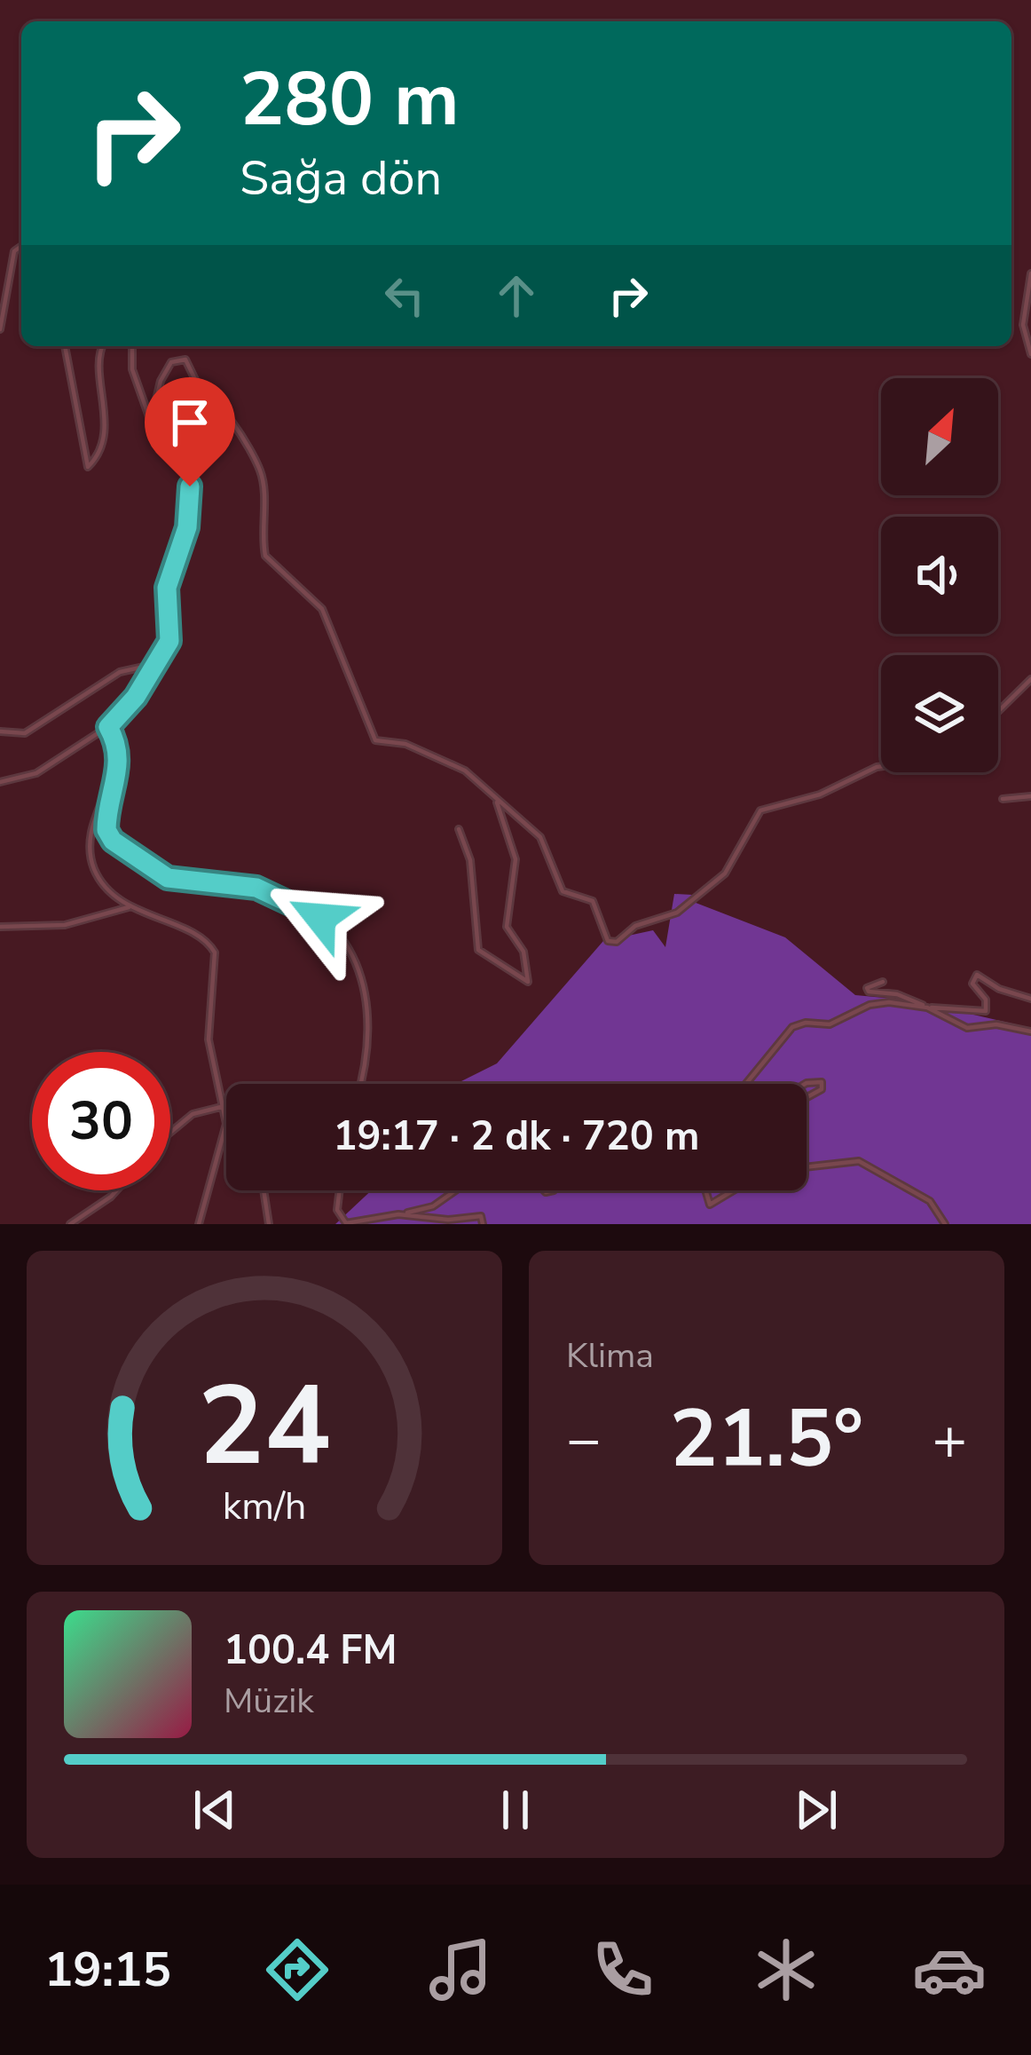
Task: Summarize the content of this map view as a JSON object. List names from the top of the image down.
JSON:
{
  "north": "top right",
  "page": {
    "turn": ["280 m", "Sağa dön"],
    "limit": "30",
    "trip": "19:17 · 2 dk · 720 m",
    "tile": "Klima",
    "heat": ["−", "21.5°", "+"],
    "song": ["100.4 FM", "Müzik"],
    "tabs": "19:15",
    "gauge": ["24", "km/h"]
  }
}
